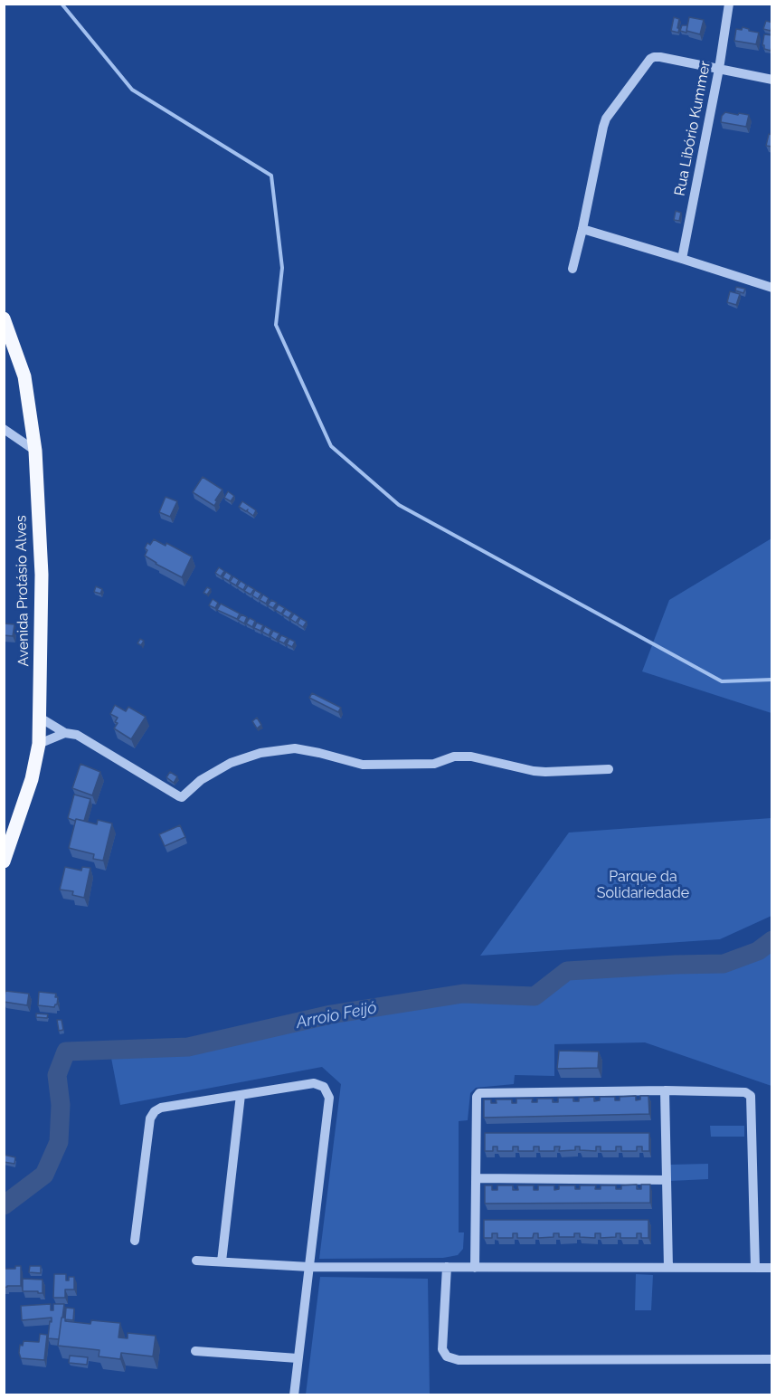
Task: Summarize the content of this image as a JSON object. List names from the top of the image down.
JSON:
{
  "streets": {
    "main road": ["Avenida Protásio Alves"],
    "street": ["Rua Libório Kummer"]
  },
  "water": ["Arroio Feijó"],
  "parks": ["Parque da Solidariedade"]
}
